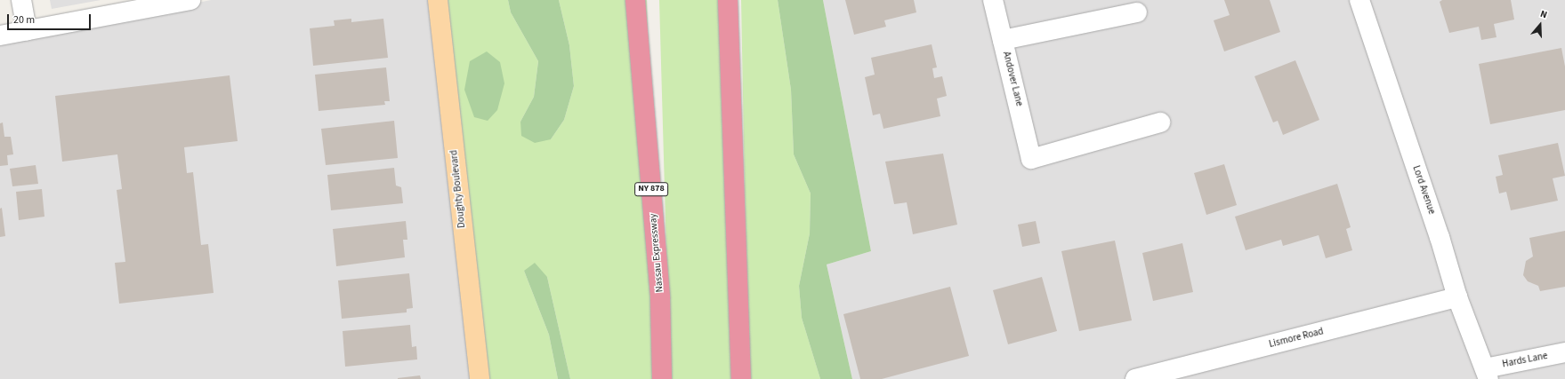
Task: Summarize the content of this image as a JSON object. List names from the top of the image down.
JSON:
{
  "streets": {
    "highway": ["NY 878", "Nassau Expressway"],
    "main road": ["Doughty Boulevard"],
    "street": [
      "Andover Lane",
      "Lord Avenue",
      "Lismore Road",
      "Hards Lane"
    ]
  },
  "crossings": [
    ["Lord Avenue", "Lismore Road"],
    ["Lord Avenue", "Hards Lane"]
  ],
  "scale_bar": "20 m",
  "north": "top"
}
